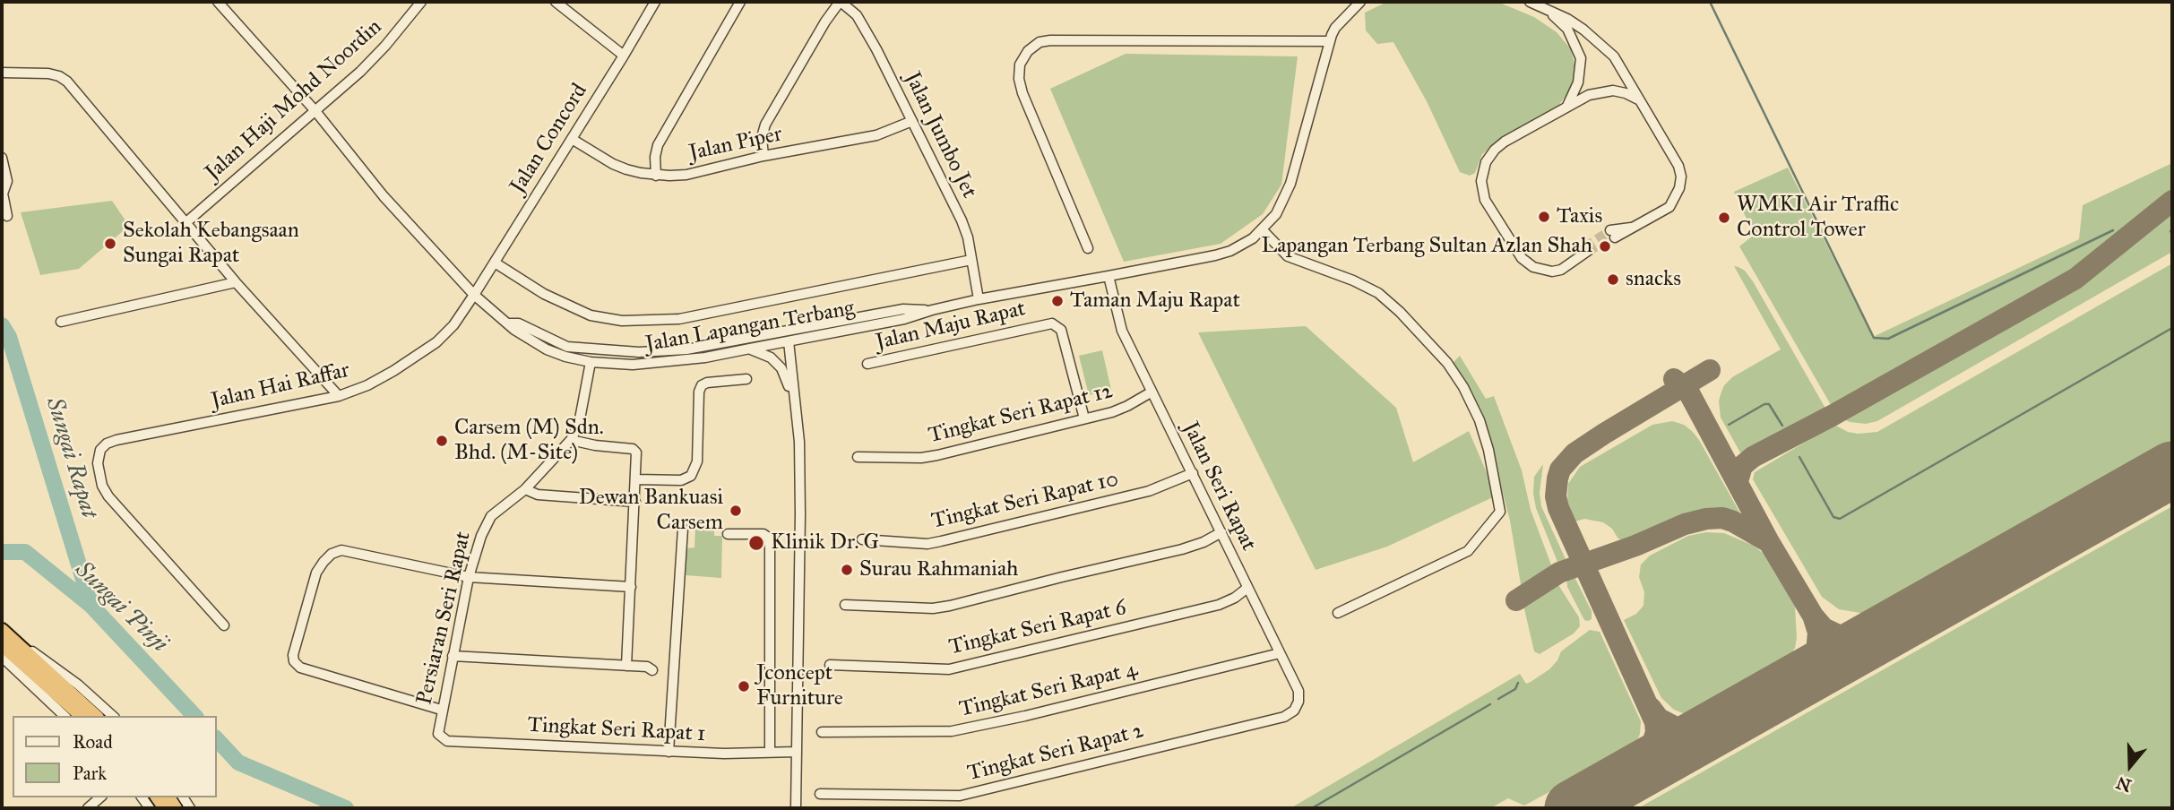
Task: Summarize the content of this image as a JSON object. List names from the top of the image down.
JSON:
{
  "streets": {
    "street": [
      "Jalan Haji Mohd Noordin",
      "Jalan Jumbo Jet",
      "Jalan Concord",
      "Jalan Piper",
      "Jalan Maju Rapat",
      "Jalan Lapangan Terbang",
      "Jalan Hai Raffar",
      "Tingkat Seri Rapat 12",
      "Jalan Seri Rapat",
      "Tingkat Seri Rapat 10",
      "Persiaran Seri Rapat",
      "Tingkat Seri Rapat 6",
      "Tingkat Seri Rapat 4",
      "Tingkat Seri Rapat 1",
      "Tingkat Seri Rapat 2"
    ]
  },
  "crossings": [
    ["Jalan Haji Mohd Noordin", "Jalan Lapangan Terbang"],
    ["Jalan Jumbo Jet", "Jalan Piper"],
    ["Jalan Jumbo Jet", "Jalan Lapangan Terbang"],
    ["Jalan Concord", "Jalan Piper"],
    ["Jalan Concord", "Jalan Lapangan Terbang"],
    ["Jalan Concord", "Jalan Hai Raffar"],
    ["Jalan Maju Rapat", "Tingkat Seri Rapat 12"],
    ["Jalan Lapangan Terbang", "Jalan Hai Raffar"],
    ["Jalan Lapangan Terbang", "Jalan Seri Rapat"],
    ["Jalan Lapangan Terbang", "Persiaran Seri Rapat"],
    ["Tingkat Seri Rapat 12", "Jalan Seri Rapat"],
    ["Jalan Seri Rapat", "Tingkat Seri Rapat 10"],
    ["Jalan Seri Rapat", "Tingkat Seri Rapat 6"],
    ["Jalan Seri Rapat", "Tingkat Seri Rapat 4"],
    ["Jalan Seri Rapat", "Tingkat Seri Rapat 2"],
    ["Persiaran Seri Rapat", "Tingkat Seri Rapat 1"]
  ],
  "water": ["Sungai Rapat", "Sungai Pinji"],
  "places": [
    "Taxis",
    "WMKI Air Traffic Control Tower",
    "Sekolah Kebangsaan Sungai Rapat",
    "Lapangan Terbang Sultan Azlan Shah",
    "snacks",
    "Taman Maju Rapat",
    "Carsem (M) Sdn. Bhd. (M-Site)",
    "Dewan Bankuasi Carsem",
    "Klinik Dr. G",
    "Surau Rahmaniah",
    "Jconcept Furniture"
  ],
  "legend": ["Road", "Park"],
  "north": "bottom"
}
